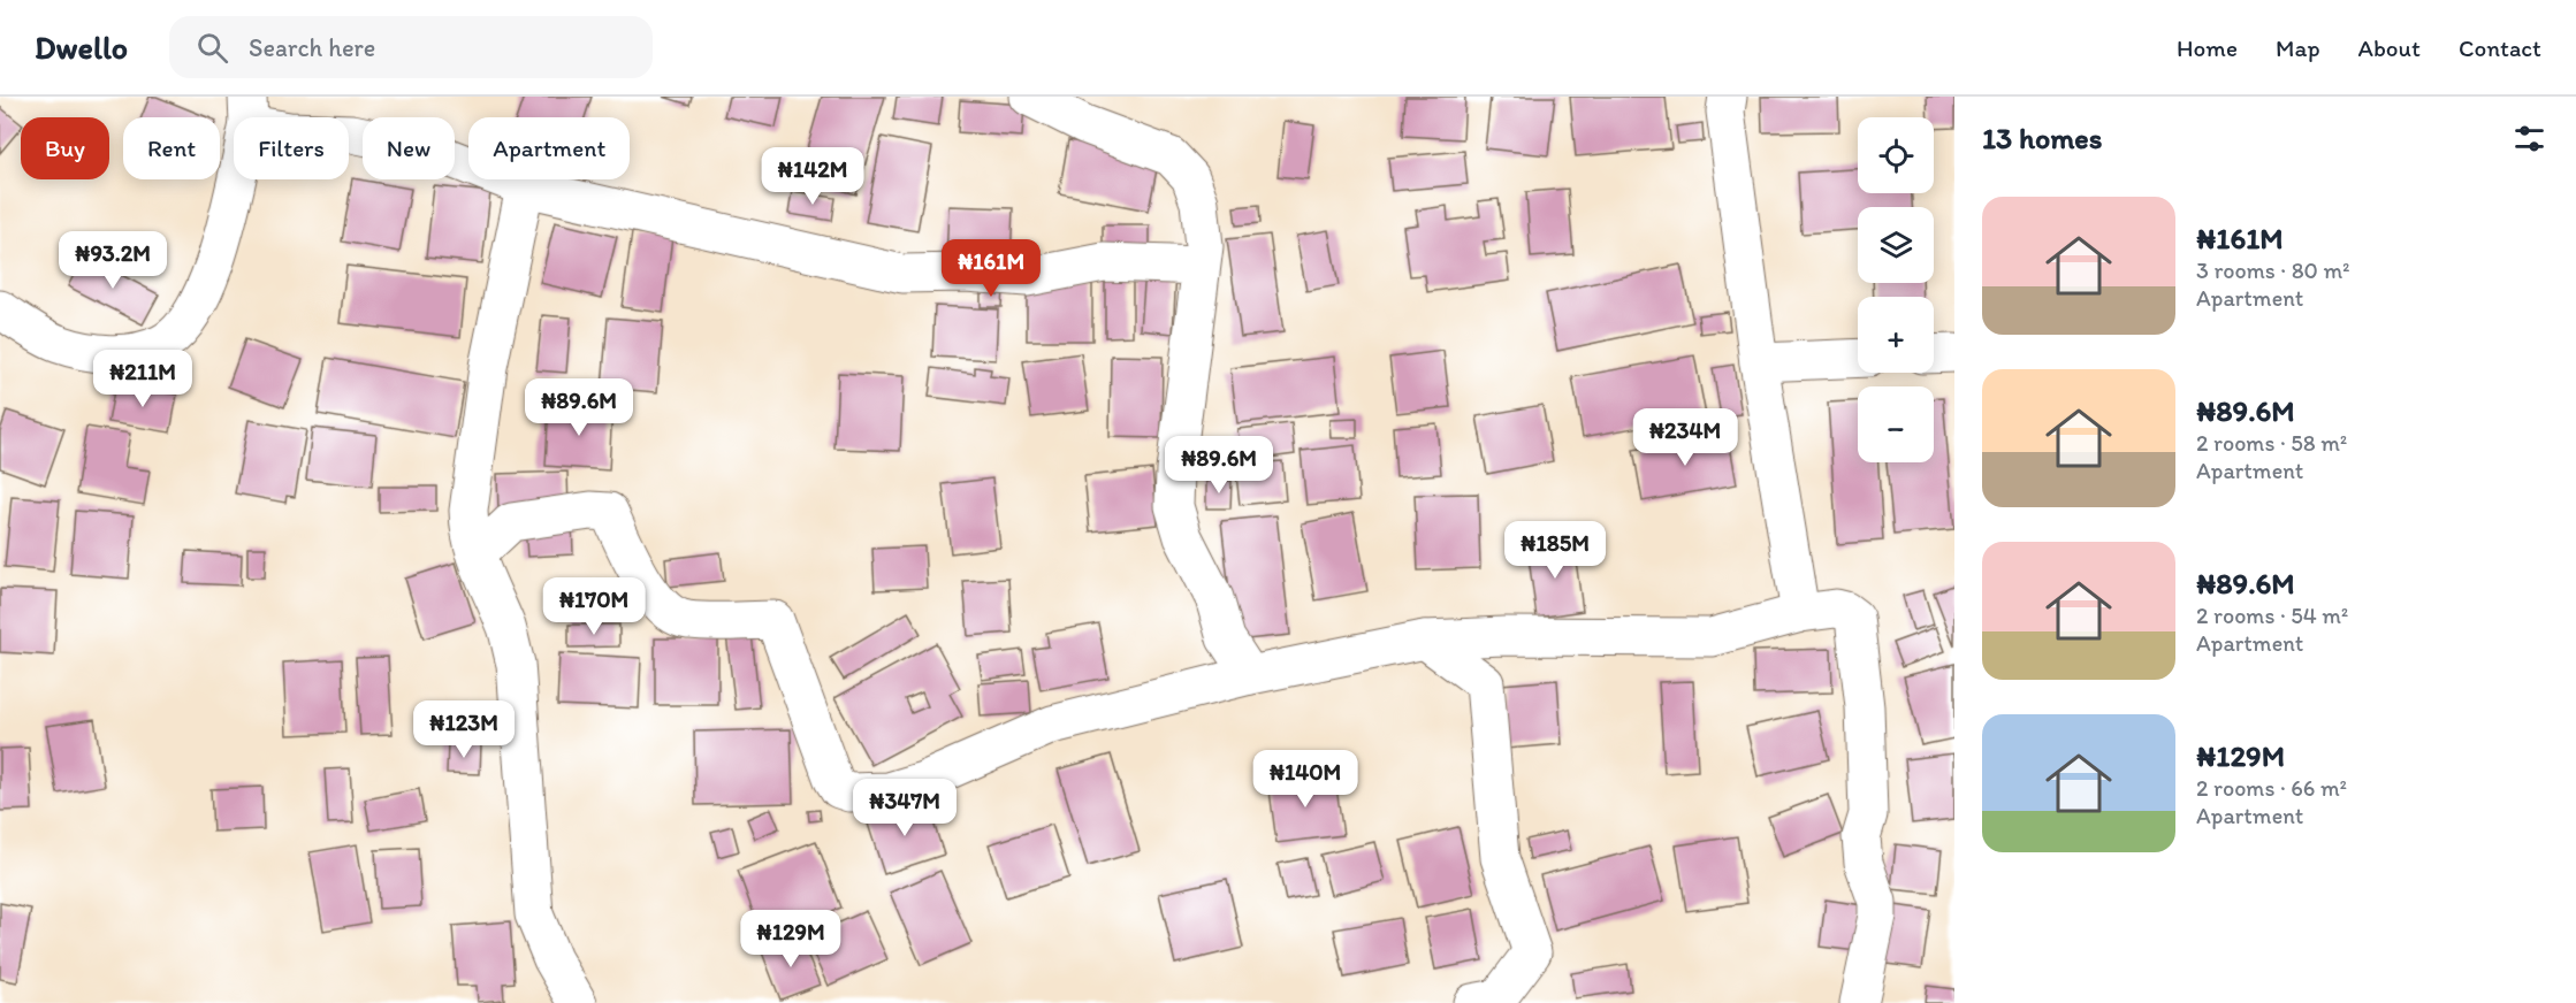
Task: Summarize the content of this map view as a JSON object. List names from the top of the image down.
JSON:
{
  "page": {
    "header": "Dwello",
    "search": "Search here",
    "nav": [
      "Home",
      "Map",
      "About",
      "Contact"
    ],
    "heading": "13 homes",
    "map_buttons": ["+", "−"],
    "chip": [
      "Buy",
      "Rent",
      "Filters",
      "New",
      "Apartment"
    ],
    "price": [
      "₦142M",
      "₦93.2M",
      "₦161M",
      "₦211M",
      "₦89.6M",
      "₦234M",
      "₦89.6M",
      "₦185M",
      "₦170M",
      "₦123M",
      "₦140M",
      "₦347M",
      "₦129M"
    ],
    "list": [
      {
        "name": "₦161M",
        "note": "3 rooms · 80 m² · Apartment"
      },
      {
        "name": "₦89.6M",
        "note": "2 rooms · 58 m² · Apartment"
      },
      {
        "name": "₦89.6M",
        "note": "2 rooms · 54 m² · Apartment"
      },
      {
        "name": "₦129M",
        "note": "2 rooms · 66 m² · Apartment"
      }
    ]
  }
}
